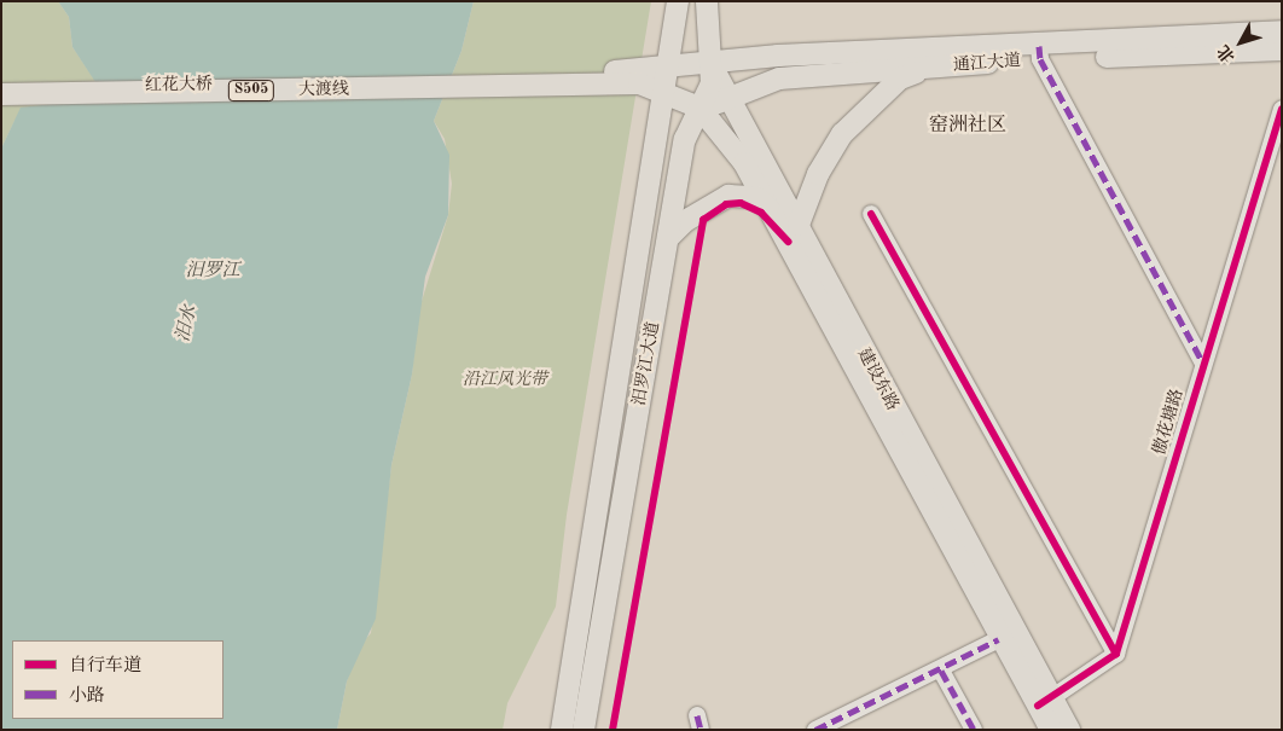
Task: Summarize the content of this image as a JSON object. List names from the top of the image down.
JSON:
{
  "streets": {
    "main road": [
      "通江大道",
      "红花大桥",
      "大渡线",
      "S505",
      "汨罗江大道",
      "建设东路"
    ],
    "street": ["傲花塘路"]
  },
  "crossings": [
    ["通江大道", "S505"],
    ["通江大道", "汨罗江大道"],
    ["通江大道", "建设东路"],
    ["红花大桥", "大渡线"],
    ["红花大桥", "S505"],
    ["大渡线", "S505"],
    ["S505", "汨罗江大道"],
    ["S505", "建设东路"],
    ["汨罗江大道", "建设东路"]
  ],
  "districts": ["窑洲社区"],
  "water": ["汨罗江", "汨水"],
  "parks": ["沿江风光带"],
  "legend": ["自行车道", "小路"],
  "north": "bottom left"
}
